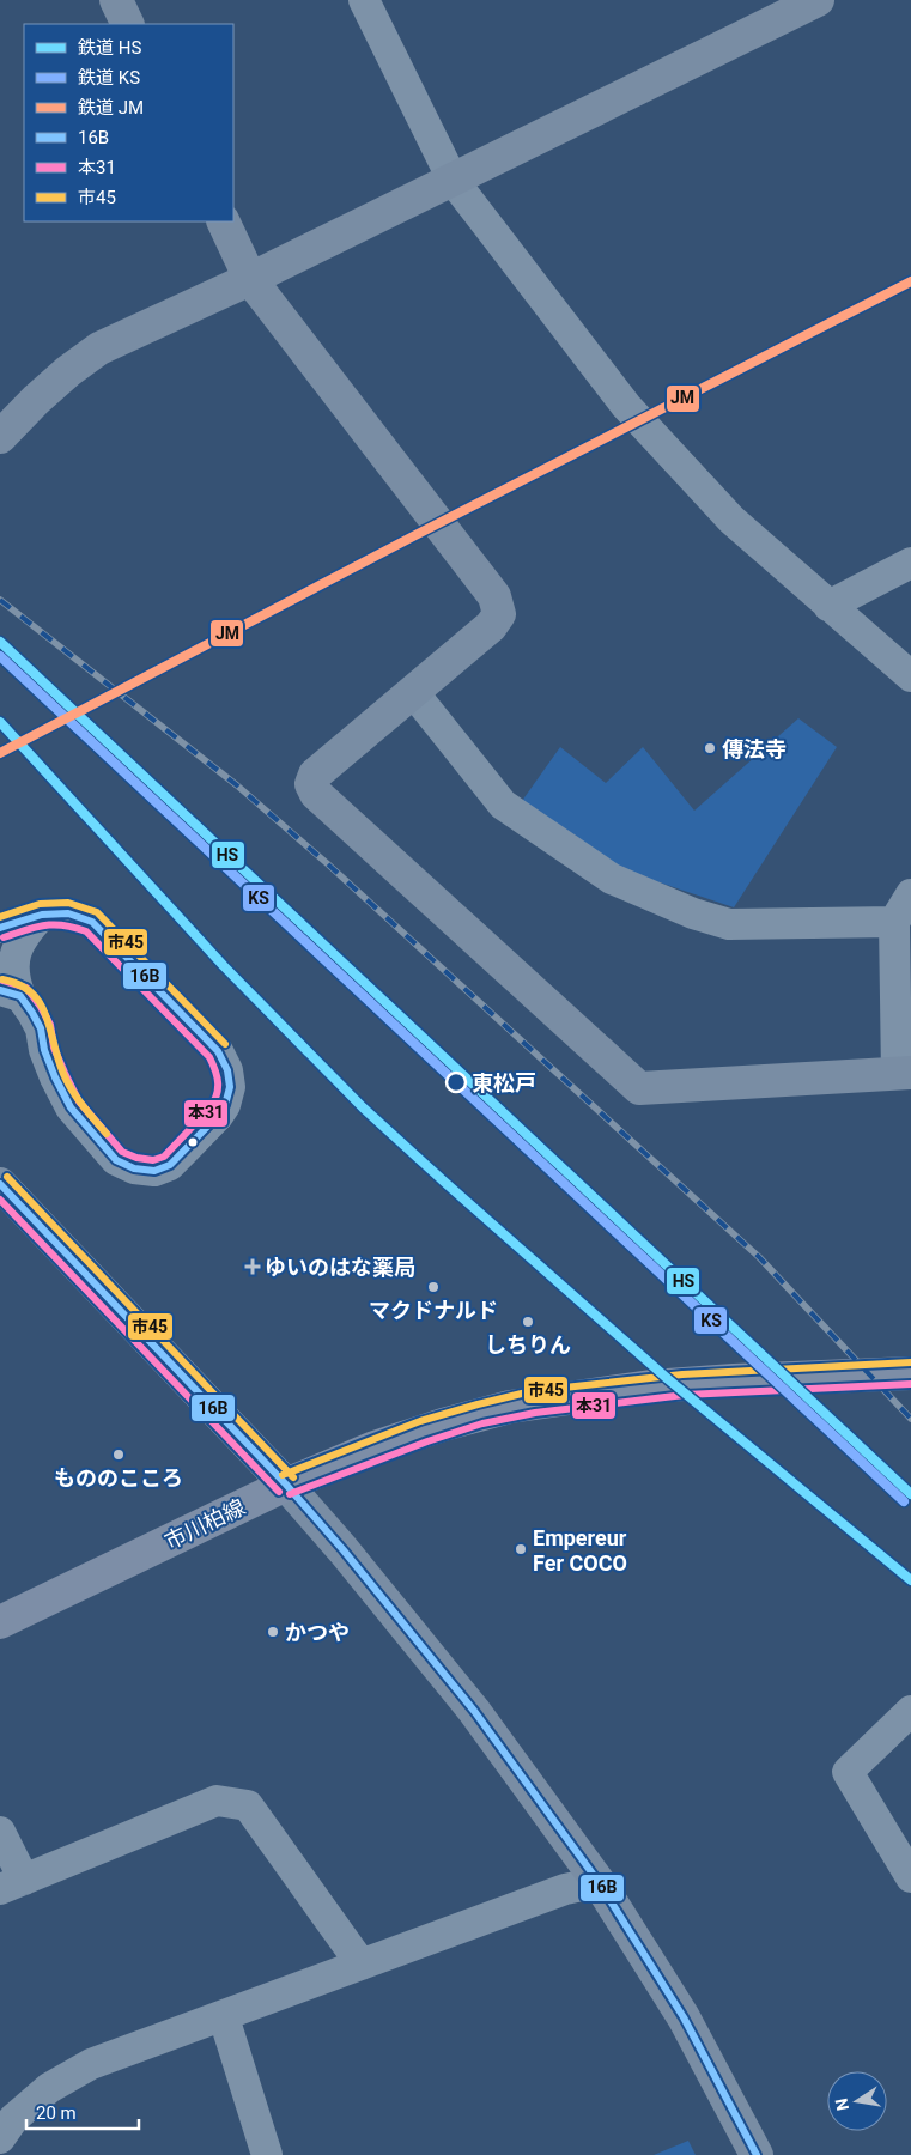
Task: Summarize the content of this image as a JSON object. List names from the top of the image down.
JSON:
{
  "streets": {
    "main road": ["市川柏線"]
  },
  "places": {
    "other": [
      "傳法寺",
      "東松戸",
      "マクドナルド",
      "しちりん",
      "もののこころ",
      "Empereur Fer COCO",
      "かつや"
    ],
    "health": ["ゆいのはな薬局"]
  },
  "lines": [
    "rail line JM",
    "rail line HS",
    "rail line KS",
    "transit line 市45",
    "transit line 16B",
    "transit line 本31"
  ],
  "legend": [
    "鉄道 HS",
    "鉄道 KS",
    "鉄道 JM",
    "16B",
    "本31",
    "市45"
  ],
  "scale_bar": "20 m",
  "north": "left"
}
